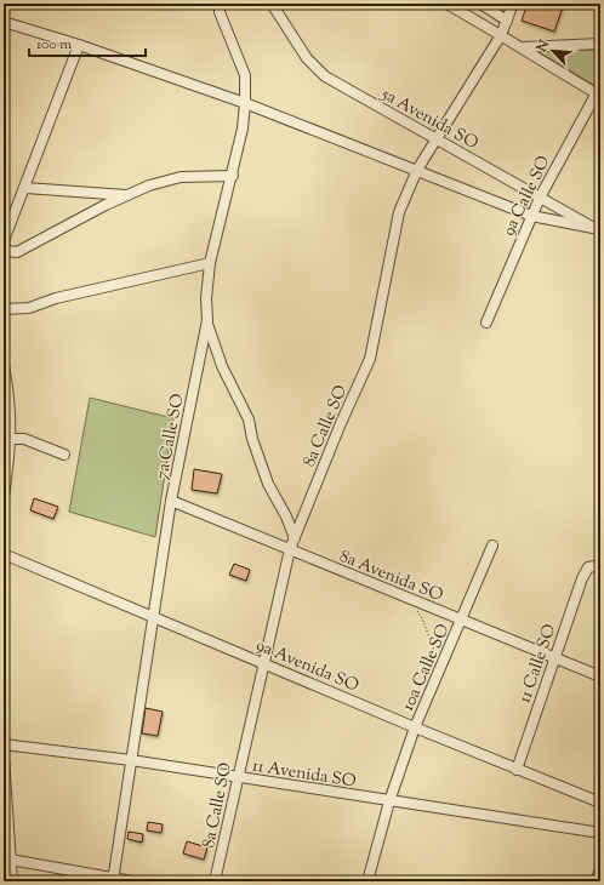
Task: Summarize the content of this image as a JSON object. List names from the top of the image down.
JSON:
{
  "streets": {
    "street": [
      "5a Avenida SO",
      "9a Calle SO",
      "8a Calle SO",
      "7a Calle SO",
      "8a Avenida SO",
      "11 Calle SO",
      "9a Avenida SO",
      "10a Calle SO",
      "11 Avenida SO"
    ]
  },
  "crossings": [
    ["5a Avenida SO", "9a Calle SO"],
    ["5a Avenida SO", "8a Calle SO"],
    ["8a Calle SO", "8a Avenida SO"],
    ["8a Calle SO", "9a Avenida SO"],
    ["8a Calle SO", "11 Avenida SO"],
    ["7a Calle SO", "8a Avenida SO"],
    ["7a Calle SO", "9a Avenida SO"],
    ["7a Calle SO", "11 Avenida SO"],
    ["8a Avenida SO", "11 Calle SO"],
    ["8a Avenida SO", "10a Calle SO"],
    ["11 Calle SO", "9a Avenida SO"],
    ["9a Avenida SO", "10a Calle SO"],
    ["10a Calle SO", "11 Avenida SO"]
  ],
  "scale_bar": "100 m",
  "north": "top left"
}
